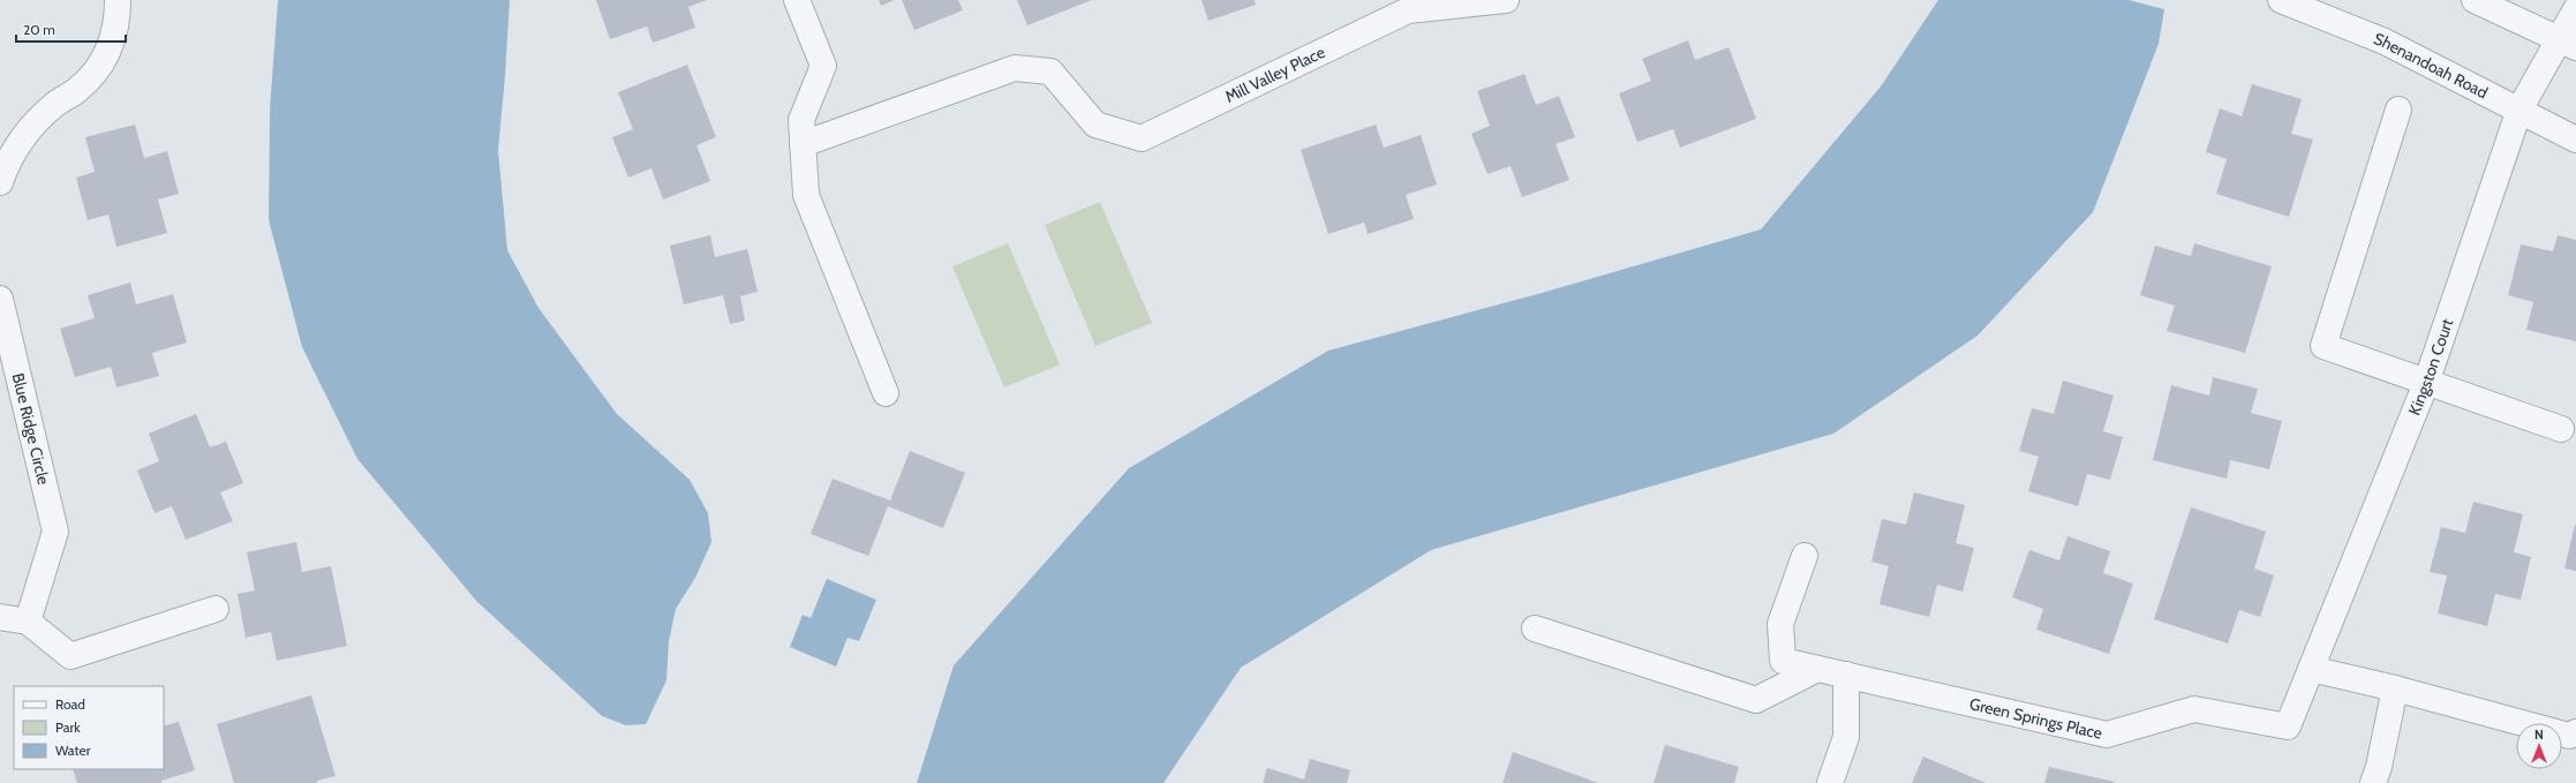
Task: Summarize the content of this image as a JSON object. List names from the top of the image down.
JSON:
{
  "streets": {
    "street": [
      "Shenandoah Road",
      "Mill Valley Place",
      "Kingston Court",
      "Blue Ridge Circle",
      "Green Springs Place"
    ]
  },
  "crossings": [
    ["Shenandoah Road", "Kingston Court"],
    ["Kingston Court", "Green Springs Place"]
  ],
  "legend": ["Road", "Park", "Water"],
  "scale_bar": "20 m",
  "north": "top"
}
